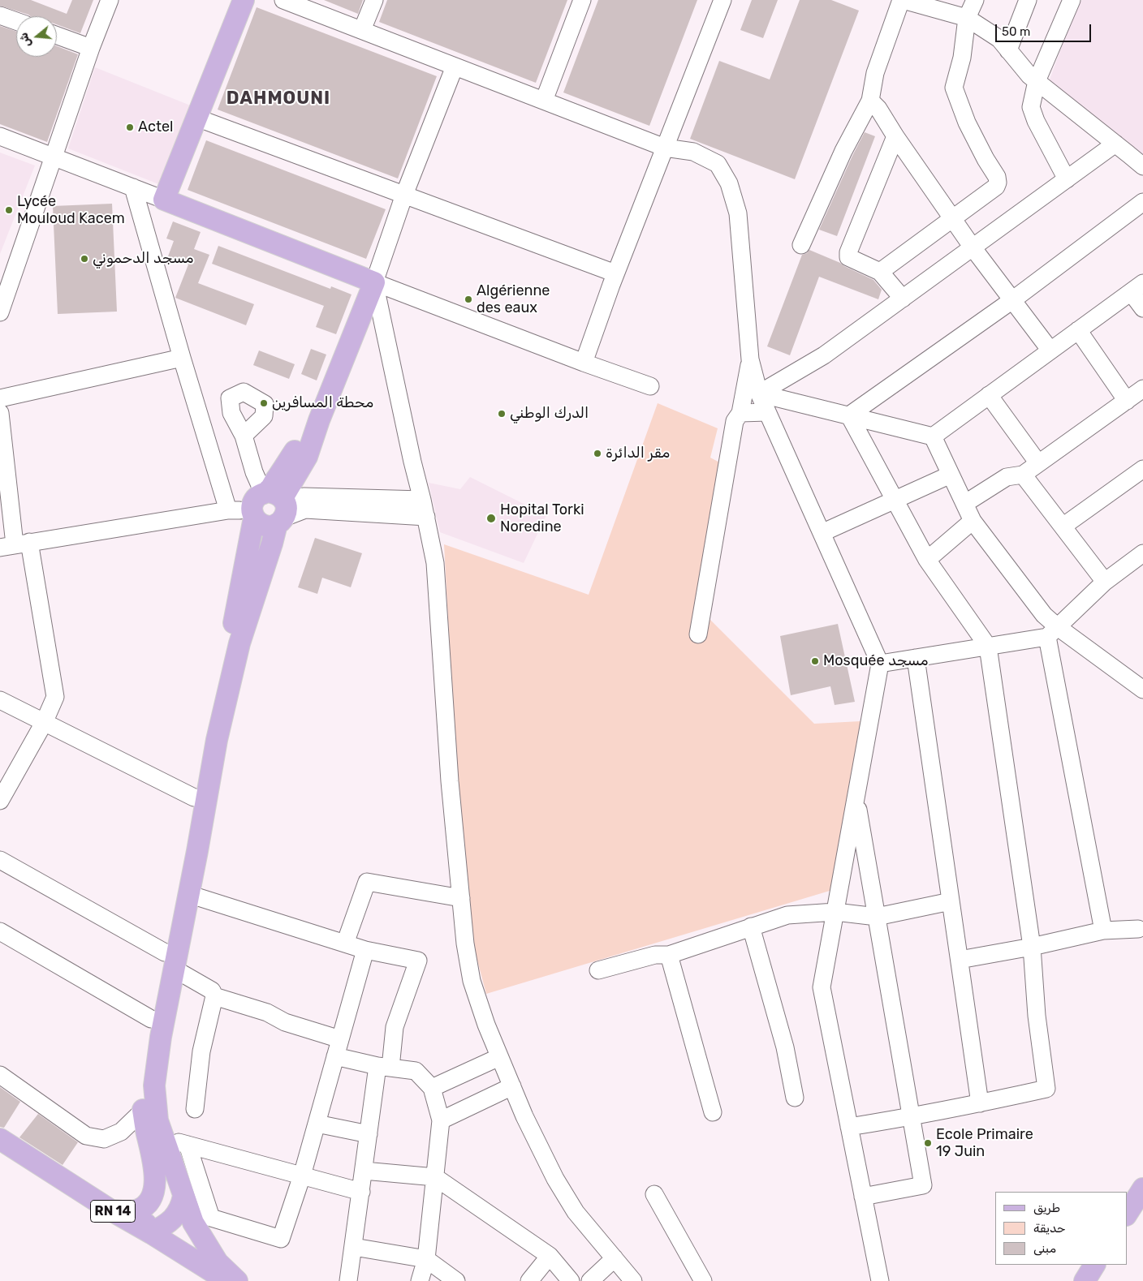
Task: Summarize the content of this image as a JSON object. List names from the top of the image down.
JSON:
{
  "streets": {
    "main road": ["RN 14"]
  },
  "districts": ["DAHMOUNI"],
  "places": [
    "Actel",
    "Lycée Mouloud Kacem",
    "مسجد الدحموني",
    "Algérienne des eaux",
    "محطة المسافرين",
    "الدرك الوطني",
    "مقر الدائرة",
    "Hopital Torki Noredine",
    "Mosquée مسجد",
    "Ecole Primaire 19 Juin"
  ],
  "legend": ["طريق", "حديقة", "مبنى"],
  "scale_bar": "50 m",
  "north": "left"
}
